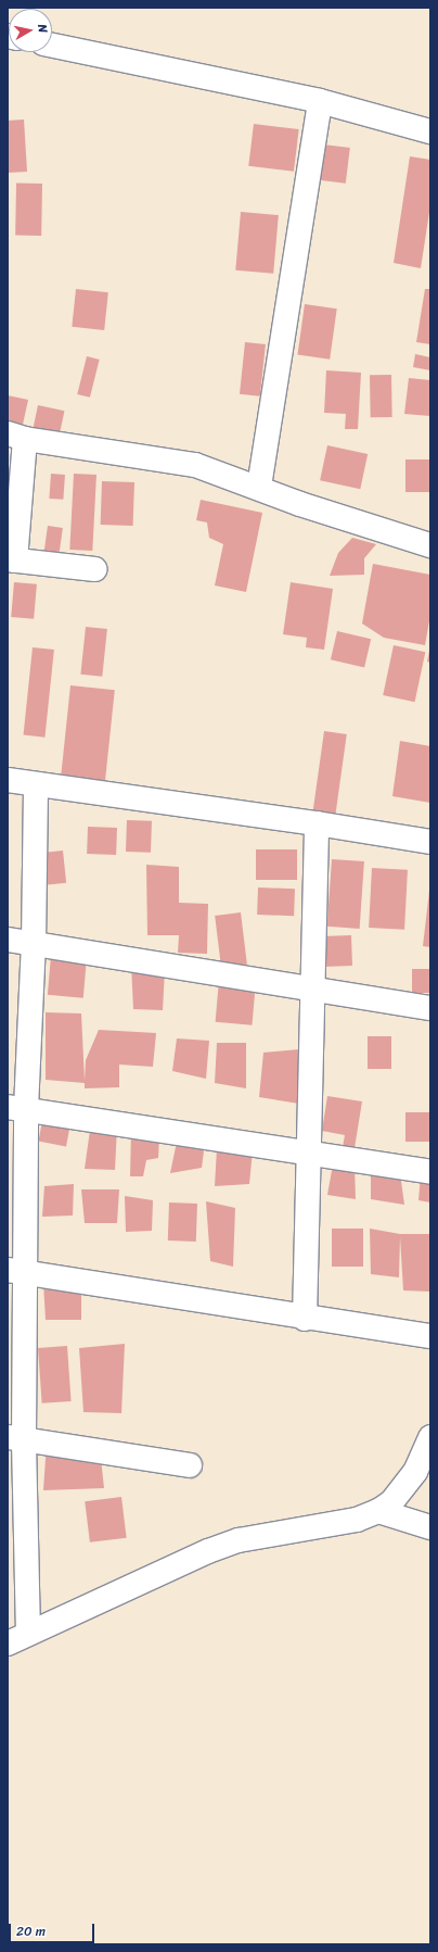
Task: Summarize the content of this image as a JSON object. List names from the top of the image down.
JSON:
{
  "scale_bar": "20 m",
  "north": "right"
}
